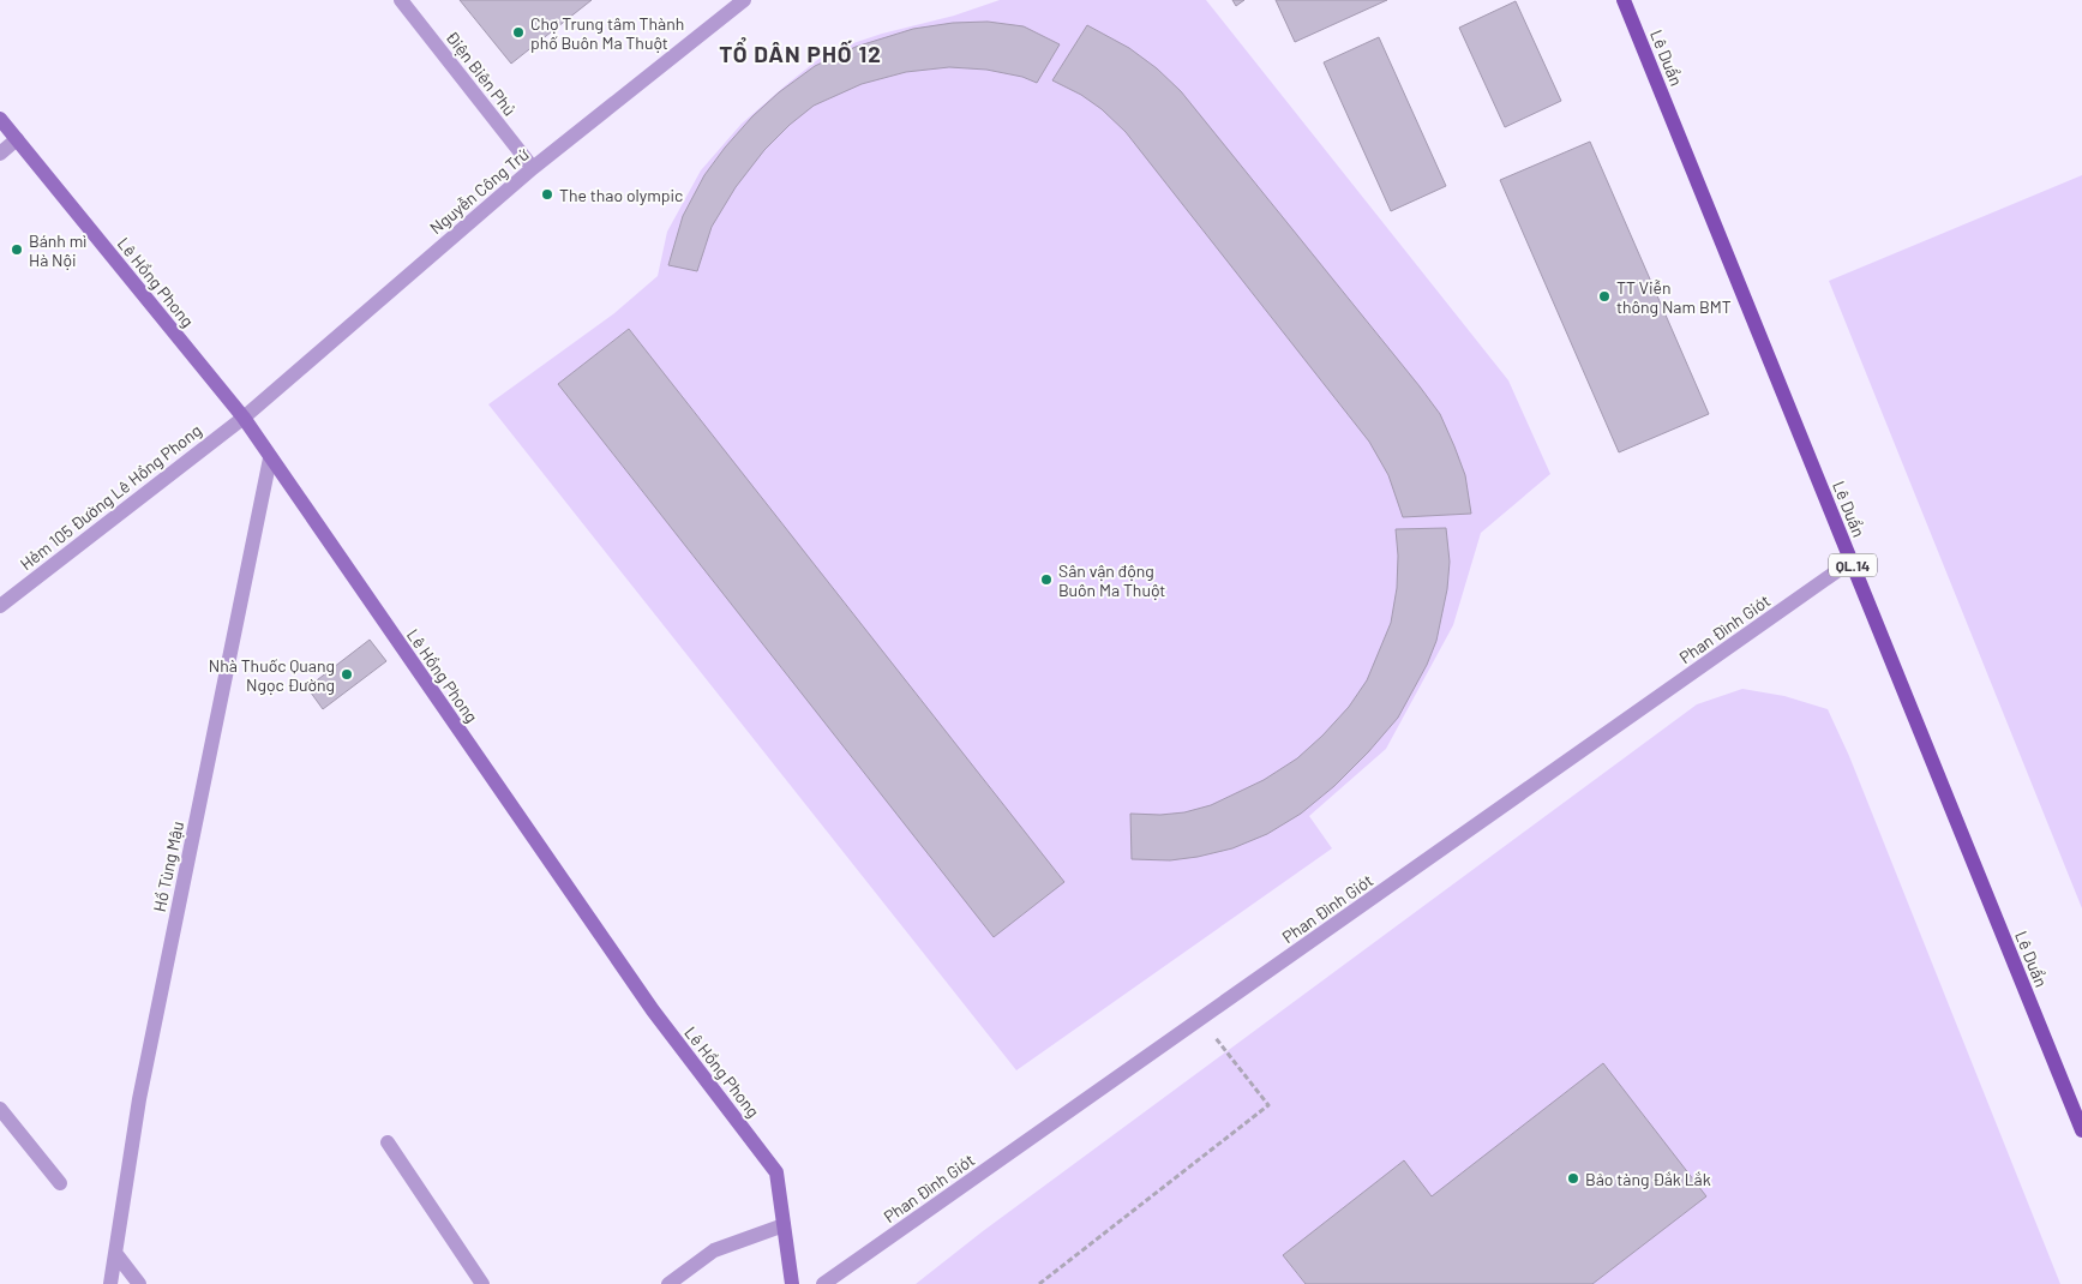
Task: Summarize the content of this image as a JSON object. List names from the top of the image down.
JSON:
{
  "streets": {
    "main road": ["Lê Duẩn", "QL.14"],
    "street": [
      "Điện Biên Phủ",
      "Nguyễn Công Trứ",
      "Lê Hồng Phong",
      "Hẻm 105 Đường Lê Hồng Phong",
      "Phan Đình Giót",
      "Hồ Tùng Mậu"
    ]
  },
  "crossings": [
    ["Lê Duẩn", "Phan Đình Giót"],
    ["Điện Biên Phủ", "Nguyễn Công Trứ"],
    ["Nguyễn Công Trứ", "Lê Hồng Phong"],
    ["Nguyễn Công Trứ", "Hẻm 105 Đường Lê Hồng Phong"],
    ["Lê Hồng Phong", "Hẻm 105 Đường Lê Hồng Phong"],
    ["Lê Hồng Phong", "Hồ Tùng Mậu"]
  ],
  "districts": ["TỔ DÂN PHỐ 12"],
  "places": [
    "Chợ Trung tâm Thành phố Buôn Ma Thuột",
    "The thao olympic",
    "Bánh mì Hà Nội",
    "TT Viễn thông Nam BMT",
    "Sân vận động Buôn Ma Thuột",
    "Nhà Thuốc Quang Ngọc Đường",
    "Bảo tàng Đắk Lắk"
  ]
}
